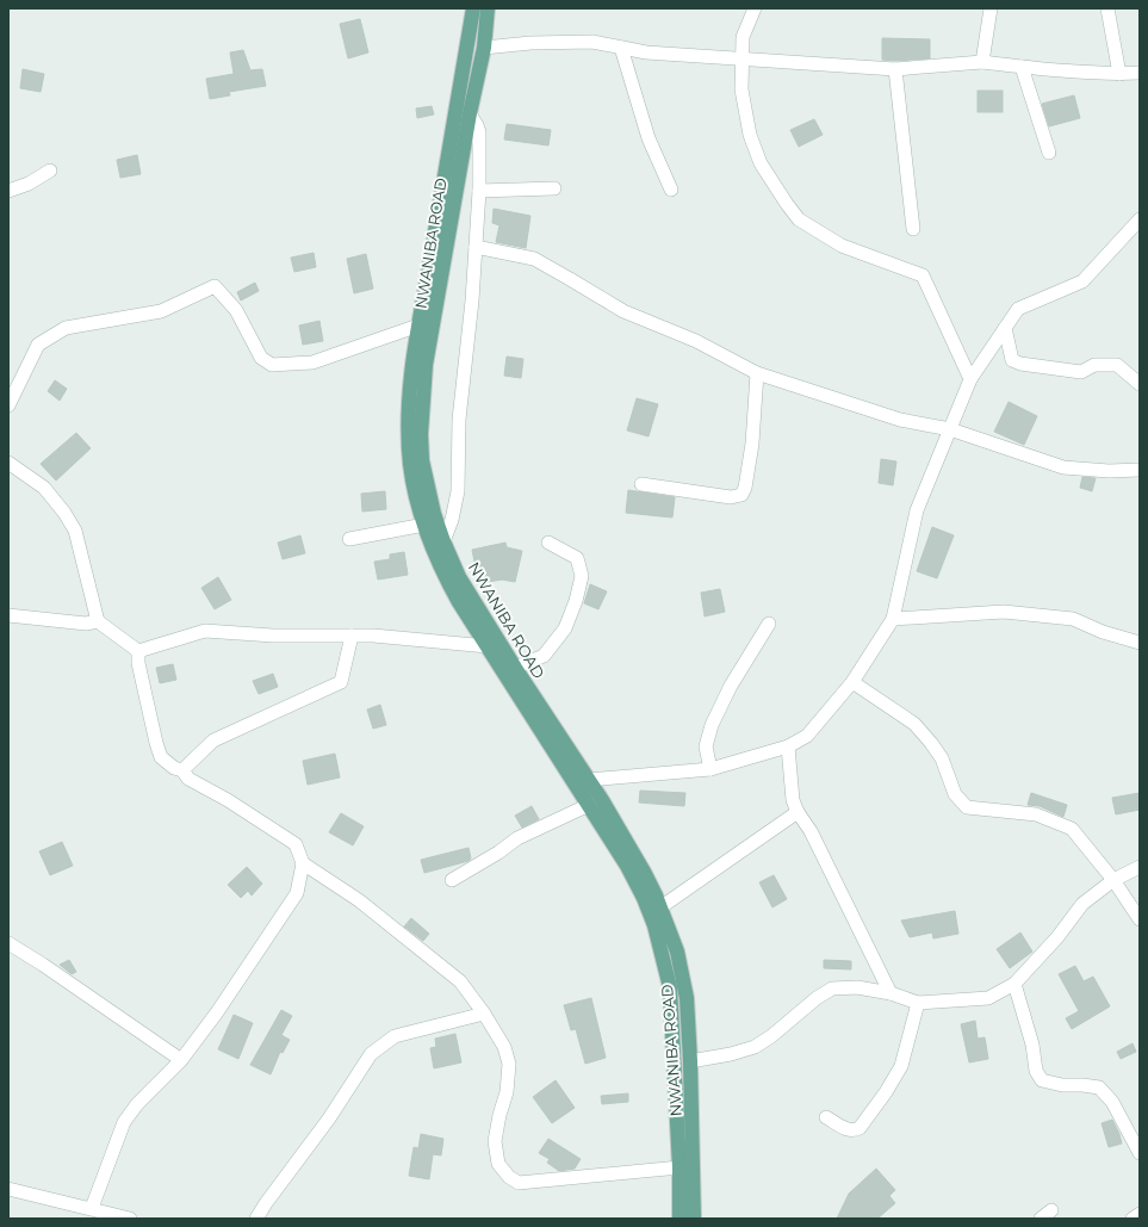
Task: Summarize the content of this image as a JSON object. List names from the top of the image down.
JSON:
{
  "streets": {
    "main road": ["NWANIBA ROAD"]
  }
}
